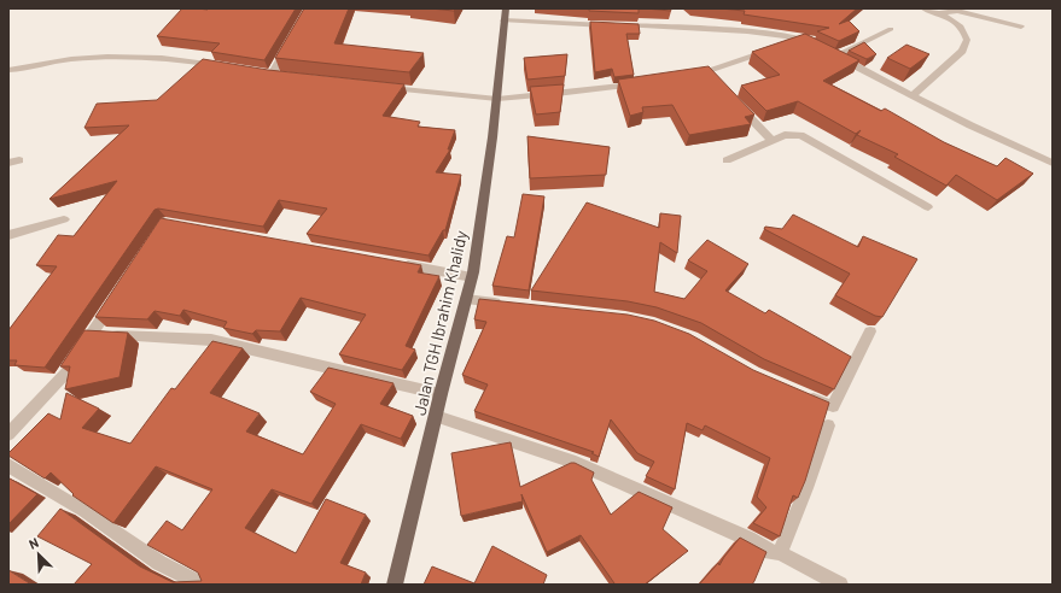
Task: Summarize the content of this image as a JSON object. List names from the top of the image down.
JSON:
{
  "streets": {
    "main road": ["Jalan TGH Ibrahim Khalidy"]
  },
  "north": "top left"
}
